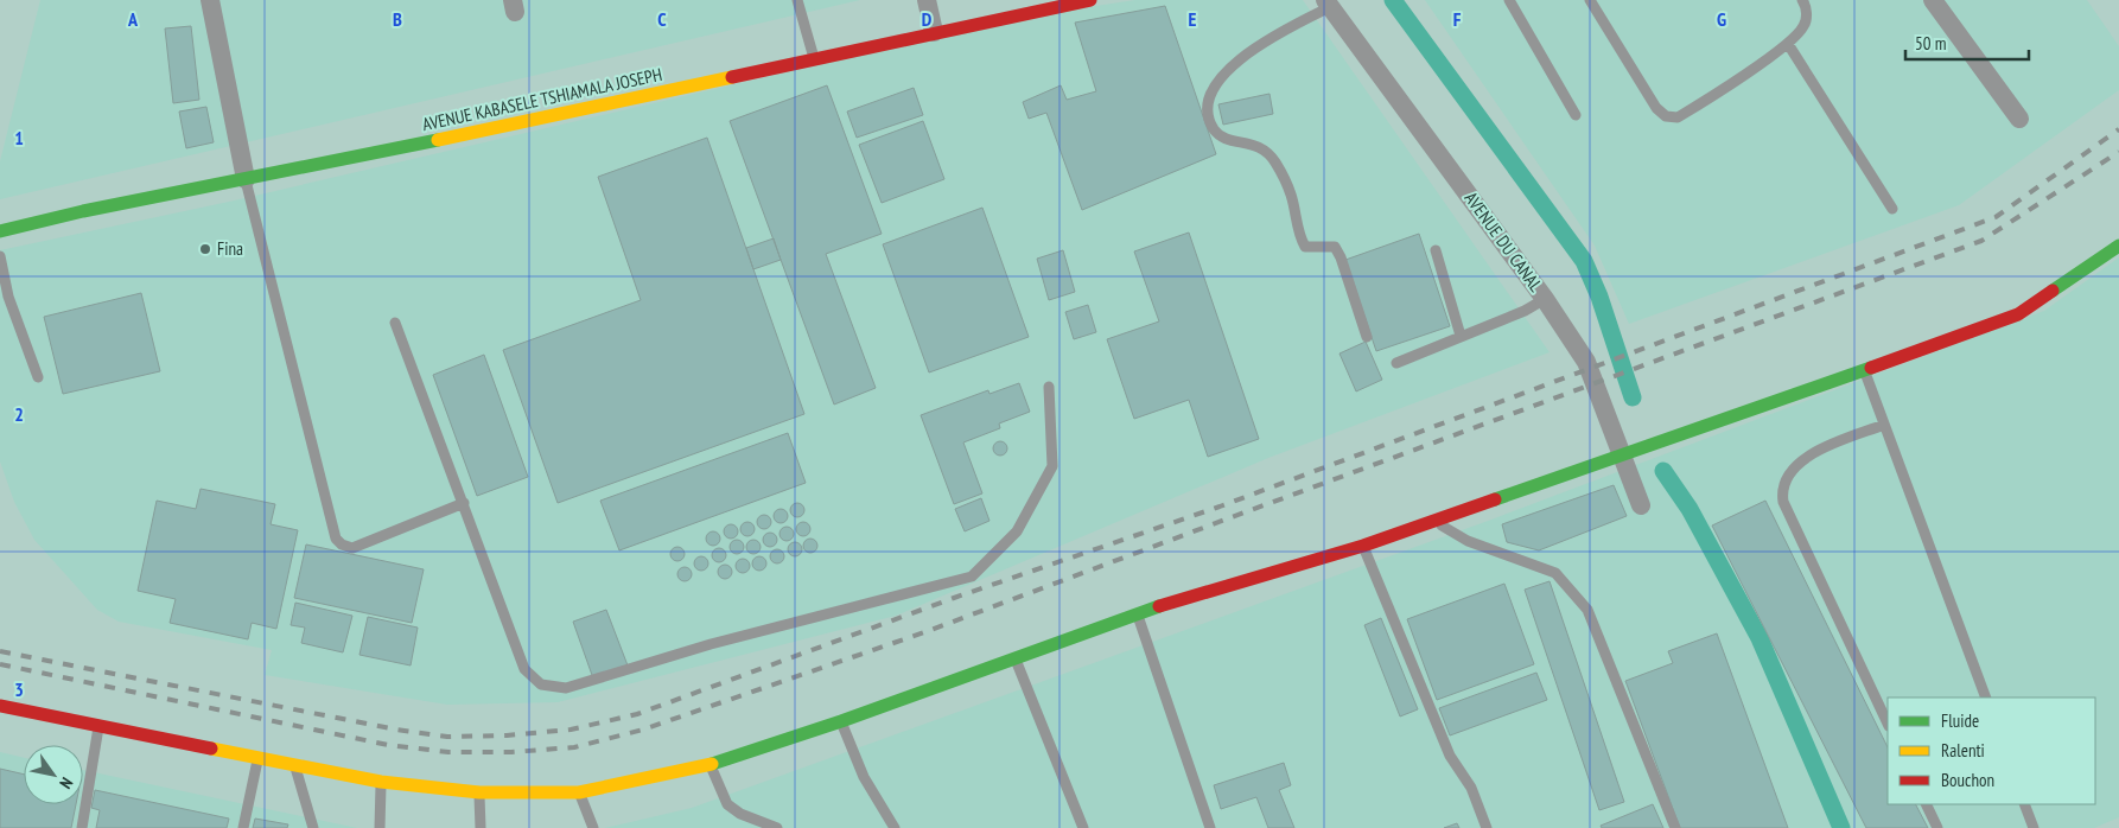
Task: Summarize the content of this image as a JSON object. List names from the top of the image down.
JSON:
{
  "streets": {
    "main road": ["AVENUE KABASELE TSHIAMALA JOSEPH"],
    "street": ["AVENUE DU CANAL"]
  },
  "places": ["Fina"],
  "legend": ["Fluide", "Ralenti", "Bouchon"],
  "scale_bar": "50 m",
  "north": "bottom right",
  "grid": {
    "columns": [
      "A",
      "B",
      "C",
      "D",
      "E",
      "F",
      "G"
    ],
    "rows": ["1", "2", "3"]
  }
}
